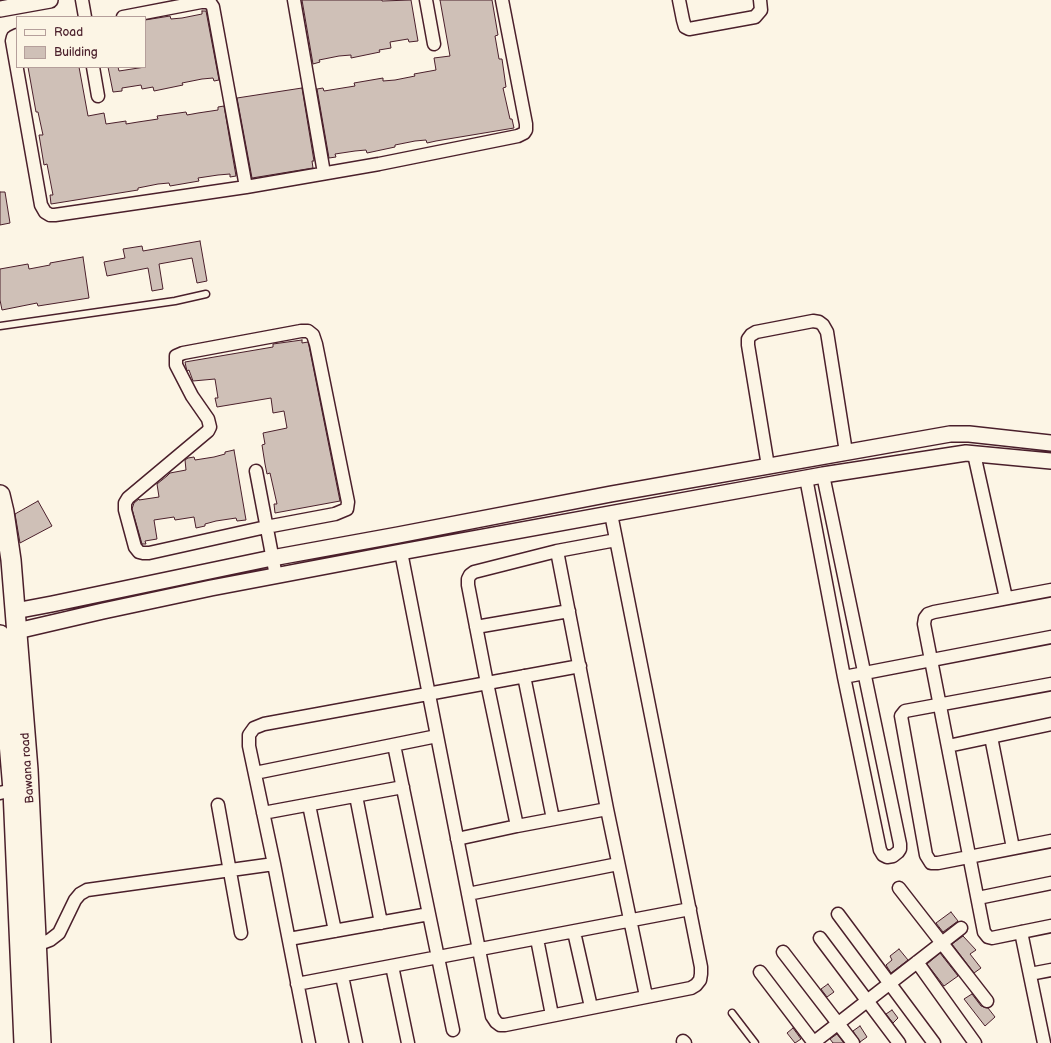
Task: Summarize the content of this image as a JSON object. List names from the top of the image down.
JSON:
{
  "streets": {
    "main road": ["Bawana road"]
  },
  "legend": ["Road", "Building"]
}
